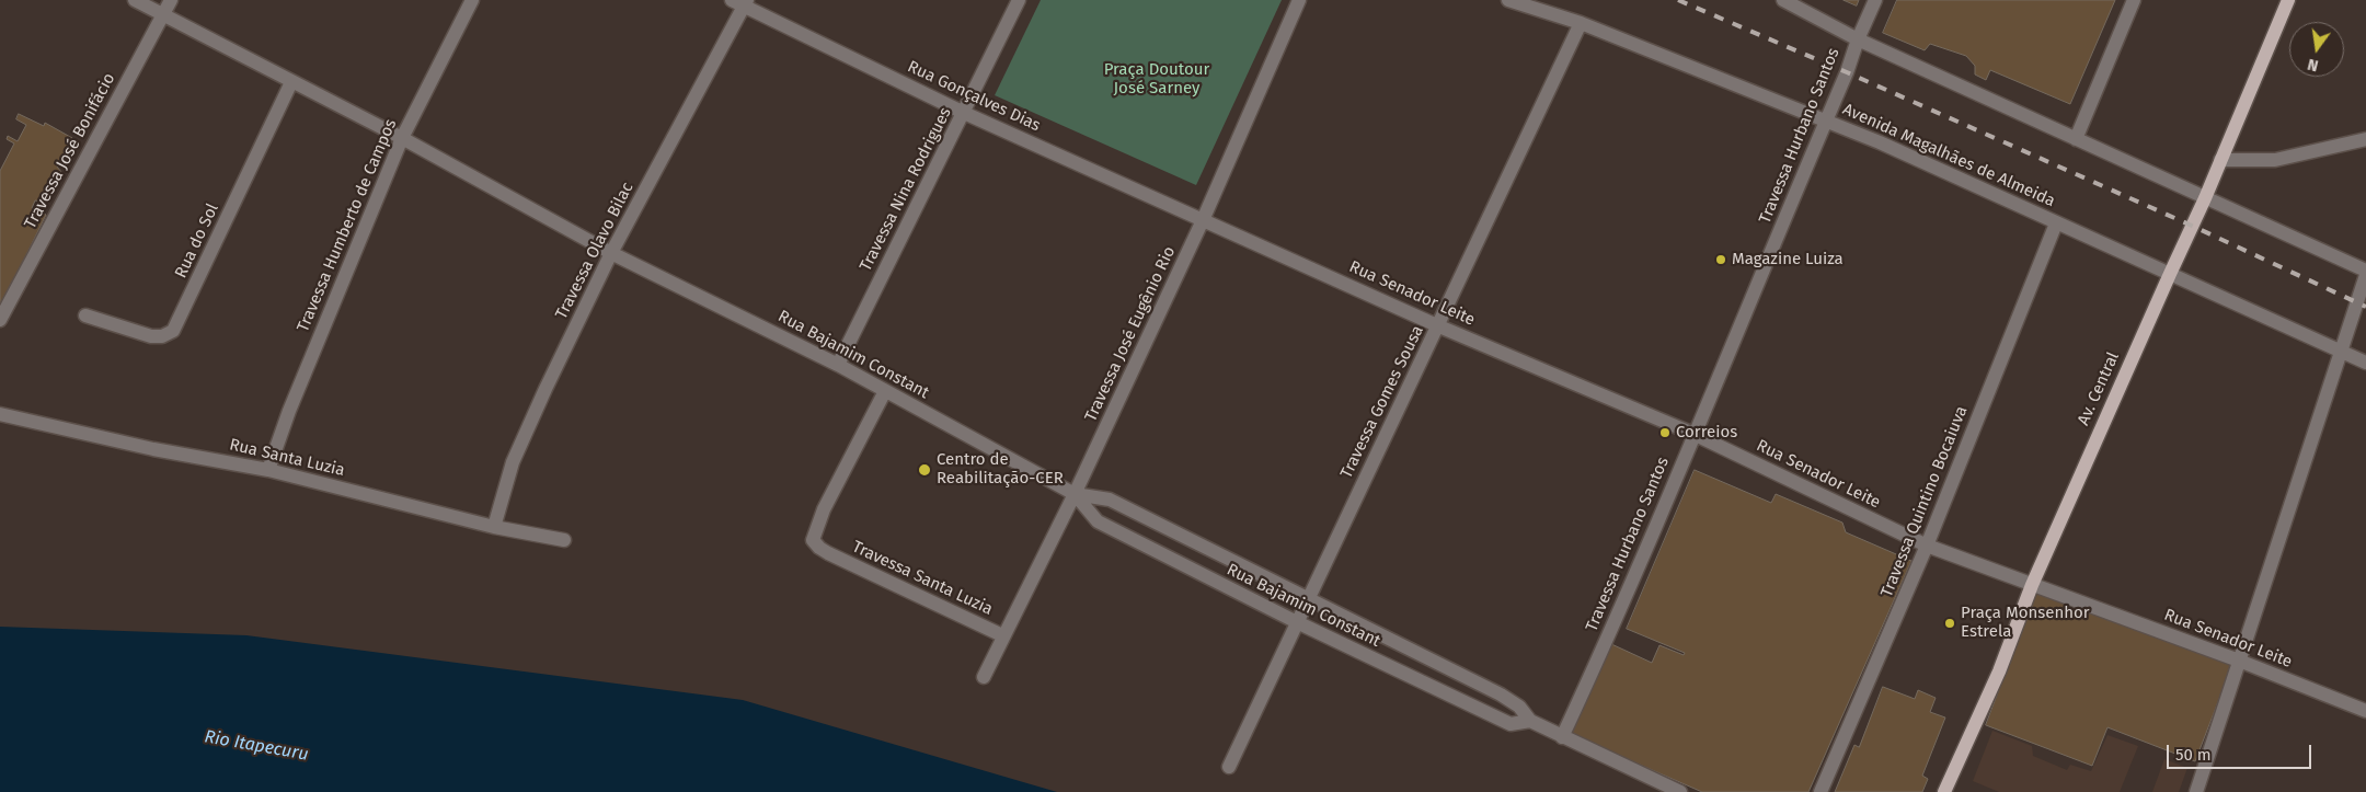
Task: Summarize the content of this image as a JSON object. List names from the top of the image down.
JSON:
{
  "streets": {
    "main road": ["Av. Central"],
    "street": [
      "Rua Gonçalves Dias",
      "Travessa Hurbano Santos",
      "Travessa José Bonifácio",
      "Avenida Magalhães de Almeida",
      "Travessa Nina Rodrigues",
      "Travessa Humberto de Campos",
      "Rua do Sol",
      "Travessa Olavo Bilac",
      "Rua Senador Leite",
      "Travessa José Eugênio Rio",
      "Rua Bajamim Constant",
      "Travessa Gomes Sousa",
      "Rua Santa Luzia",
      "Travessa Quintino Bocaiuva",
      "Travessa Santa Luzia"
    ]
  },
  "crossings": [
    ["Rua Gonçalves Dias", "Travessa Nina Rodrigues"],
    ["Rua Gonçalves Dias", "Travessa Olavo Bilac"],
    ["Rua Gonçalves Dias", "Rua Senador Leite"],
    ["Rua Gonçalves Dias", "Travessa José Eugênio Rio"],
    ["Travessa Hurbano Santos", "Avenida Magalhães de Almeida"],
    ["Travessa Hurbano Santos", "Rua Senador Leite"],
    ["Travessa Hurbano Santos", "Rua Bajamim Constant"],
    ["Avenida Magalhães de Almeida", "Av. Central"],
    ["Avenida Magalhães de Almeida", "Travessa Gomes Sousa"],
    ["Avenida Magalhães de Almeida", "Travessa Quintino Bocaiuva"],
    ["Travessa Nina Rodrigues", "Rua Bajamim Constant"],
    ["Travessa Humberto de Campos", "Rua Santa Luzia"],
    ["Travessa Olavo Bilac", "Rua Bajamim Constant"],
    ["Travessa Olavo Bilac", "Rua Santa Luzia"],
    ["Rua Senador Leite", "Travessa José Eugênio Rio"],
    ["Rua Senador Leite", "Av. Central"],
    ["Rua Senador Leite", "Travessa Gomes Sousa"],
    ["Rua Senador Leite", "Travessa Quintino Bocaiuva"],
    ["Travessa José Eugênio Rio", "Rua Bajamim Constant"],
    ["Travessa José Eugênio Rio", "Travessa Santa Luzia"],
    ["Rua Bajamim Constant", "Travessa Gomes Sousa"],
    ["Rua Bajamim Constant", "Travessa Santa Luzia"]
  ],
  "water": ["Rio Itapecuru"],
  "parks": ["Praça Doutour José Sarney"],
  "places": [
    "Magazine Luiza",
    "Correios",
    "Centro de Reabilitação-CER",
    "Praça Monsenhor Estrela"
  ],
  "scale_bar": "50 m",
  "north": "bottom"
}
